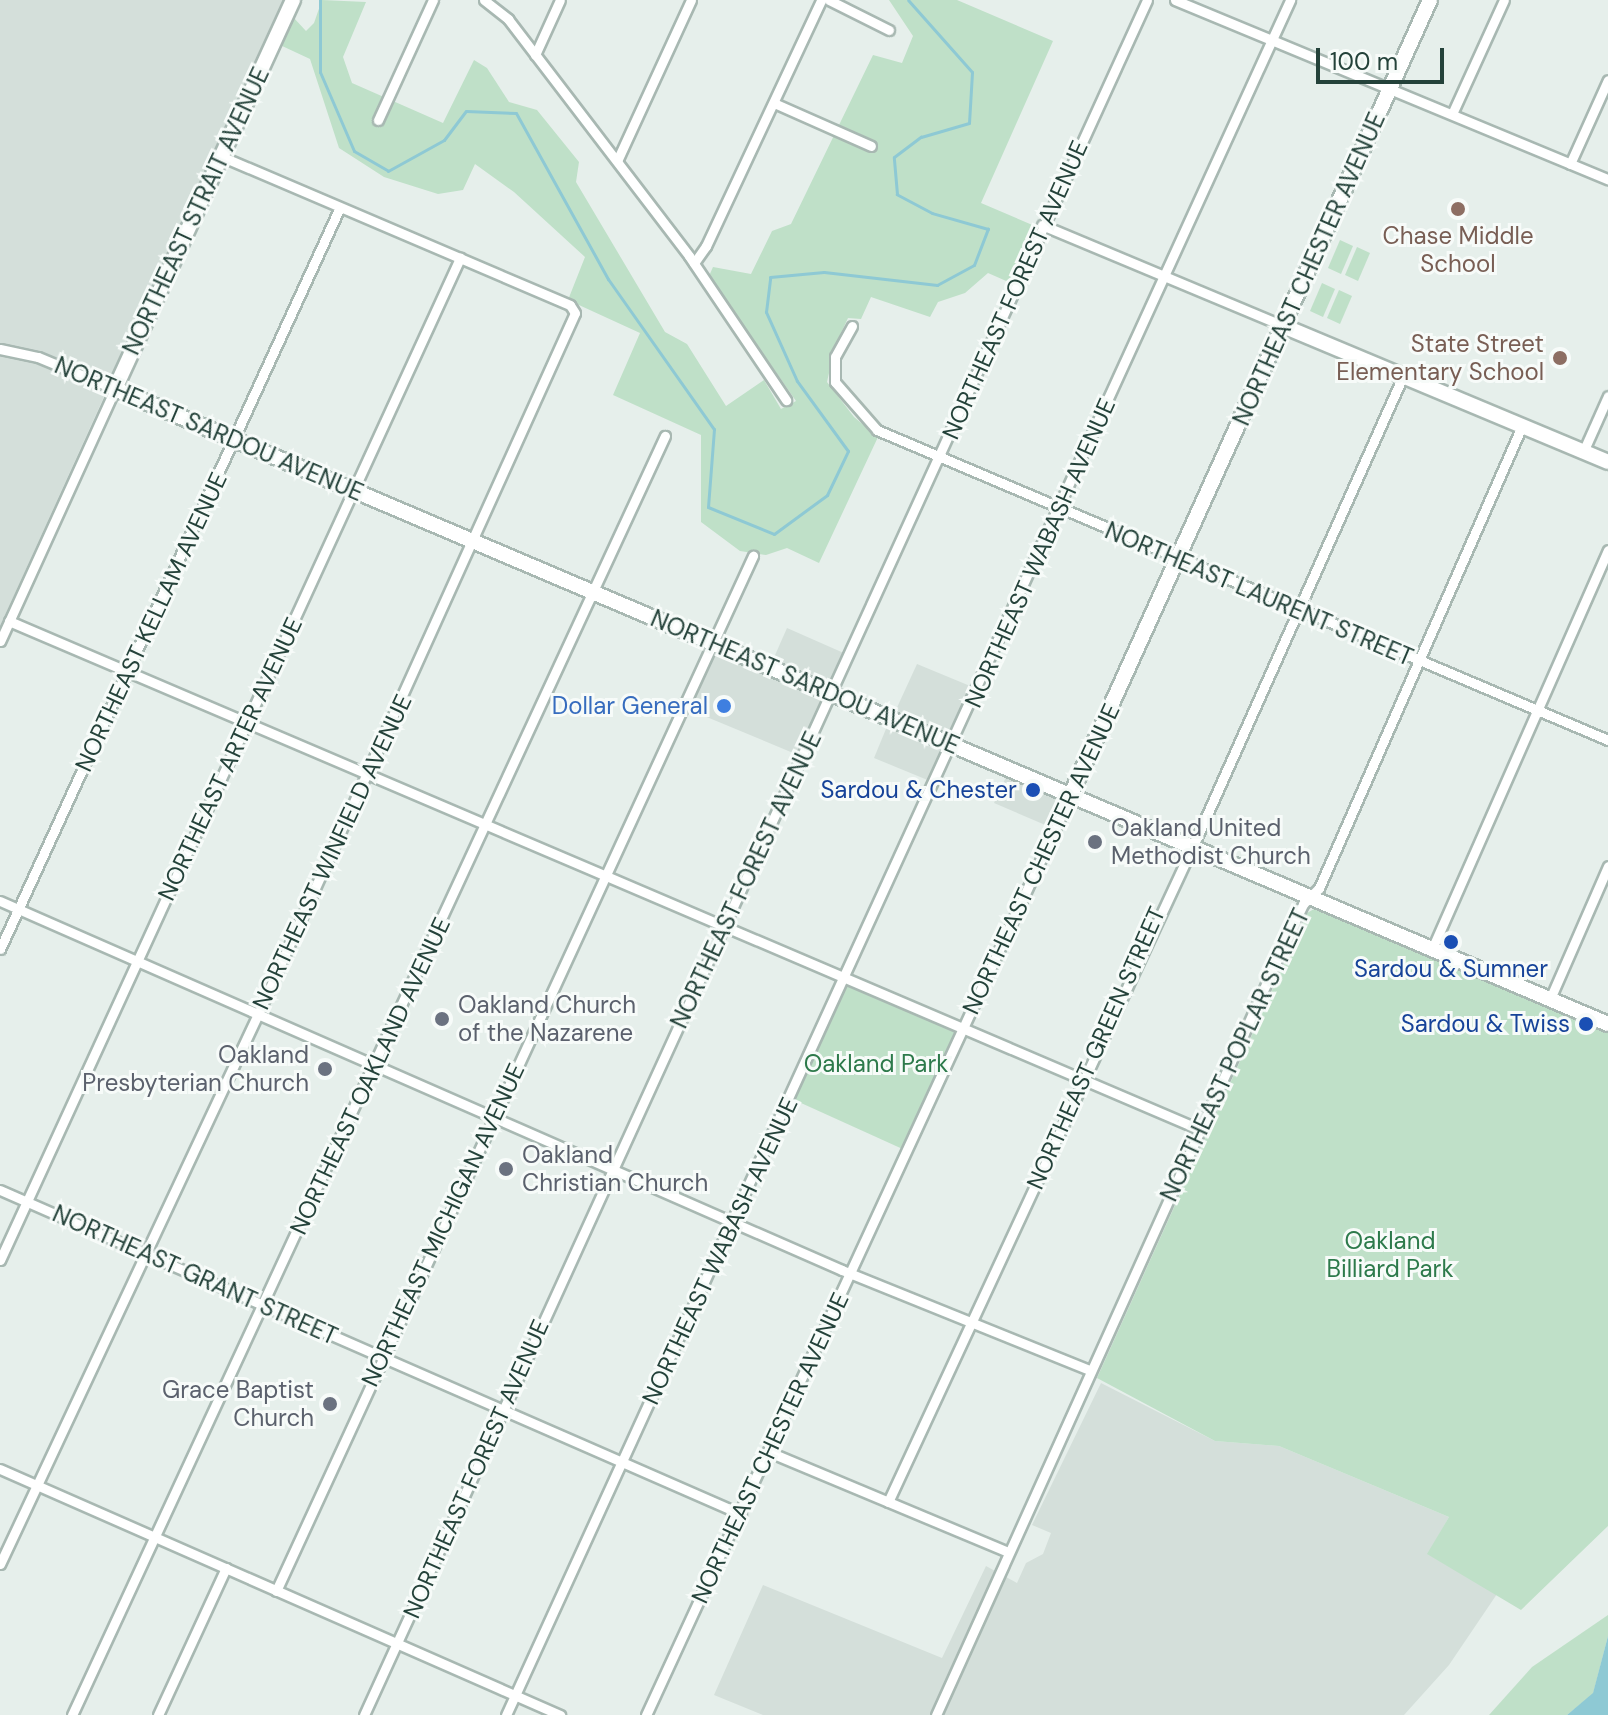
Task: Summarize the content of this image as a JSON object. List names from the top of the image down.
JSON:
{
  "streets": {
    "main road": ["NORTHEAST STRAIT AVENUE", "NORTHEAST CHESTER AVENUE", "NORTHEAST SARDOU AVENUE"],
    "street": [
      "NORTHEAST FOREST AVENUE",
      "NORTHEAST WABASH AVENUE",
      "NORTHEAST LAURENT STREET",
      "NORTHEAST KELLAM AVENUE",
      "NORTHEAST ARTER AVENUE",
      "NORTHEAST WINFIELD AVENUE",
      "NORTHEAST GREEN STREET",
      "NORTHEAST POPLAR STREET",
      "NORTHEAST OAKLAND AVENUE",
      "NORTHEAST MICHIGAN AVENUE",
      "NORTHEAST GRANT STREET"
    ]
  },
  "crossings": [
    ["NORTHEAST STRAIT AVENUE", "NORTHEAST SARDOU AVENUE"],
    ["NORTHEAST CHESTER AVENUE", "NORTHEAST SARDOU AVENUE"],
    ["NORTHEAST CHESTER AVENUE", "NORTHEAST LAURENT STREET"],
    ["NORTHEAST CHESTER AVENUE", "NORTHEAST GRANT STREET"],
    ["NORTHEAST FOREST AVENUE", "NORTHEAST SARDOU AVENUE"],
    ["NORTHEAST FOREST AVENUE", "NORTHEAST LAURENT STREET"],
    ["NORTHEAST FOREST AVENUE", "NORTHEAST GRANT STREET"],
    ["NORTHEAST SARDOU AVENUE", "NORTHEAST WABASH AVENUE"],
    ["NORTHEAST SARDOU AVENUE", "NORTHEAST KELLAM AVENUE"],
    ["NORTHEAST SARDOU AVENUE", "NORTHEAST ARTER AVENUE"],
    ["NORTHEAST SARDOU AVENUE", "NORTHEAST WINFIELD AVENUE"],
    ["NORTHEAST SARDOU AVENUE", "NORTHEAST GREEN STREET"],
    ["NORTHEAST SARDOU AVENUE", "NORTHEAST POPLAR STREET"],
    ["NORTHEAST SARDOU AVENUE", "NORTHEAST OAKLAND AVENUE"],
    ["NORTHEAST SARDOU AVENUE", "NORTHEAST MICHIGAN AVENUE"],
    ["NORTHEAST WABASH AVENUE", "NORTHEAST LAURENT STREET"],
    ["NORTHEAST WABASH AVENUE", "NORTHEAST GRANT STREET"],
    ["NORTHEAST LAURENT STREET", "NORTHEAST GREEN STREET"],
    ["NORTHEAST LAURENT STREET", "NORTHEAST POPLAR STREET"],
    ["NORTHEAST ARTER AVENUE", "NORTHEAST WINFIELD AVENUE"],
    ["NORTHEAST ARTER AVENUE", "NORTHEAST GRANT STREET"],
    ["NORTHEAST WINFIELD AVENUE", "NORTHEAST GRANT STREET"],
    ["NORTHEAST OAKLAND AVENUE", "NORTHEAST GRANT STREET"],
    ["NORTHEAST MICHIGAN AVENUE", "NORTHEAST GRANT STREET"]
  ],
  "parks": ["Oakland Park", "Oakland Billiard Park"],
  "places": [
    "Chase Middle School",
    "State Street Elementary School",
    "Dollar General",
    "Sardou & Chester",
    "Oakland United Methodist Church",
    "Sardou & Sumner",
    "Oakland Church of the Nazarene",
    "Sardou & Twiss",
    "Oakland Presbyterian Church",
    "Oakland Christian Church",
    "Grace Baptist Church"
  ],
  "scale_bar": "100 m"
}
